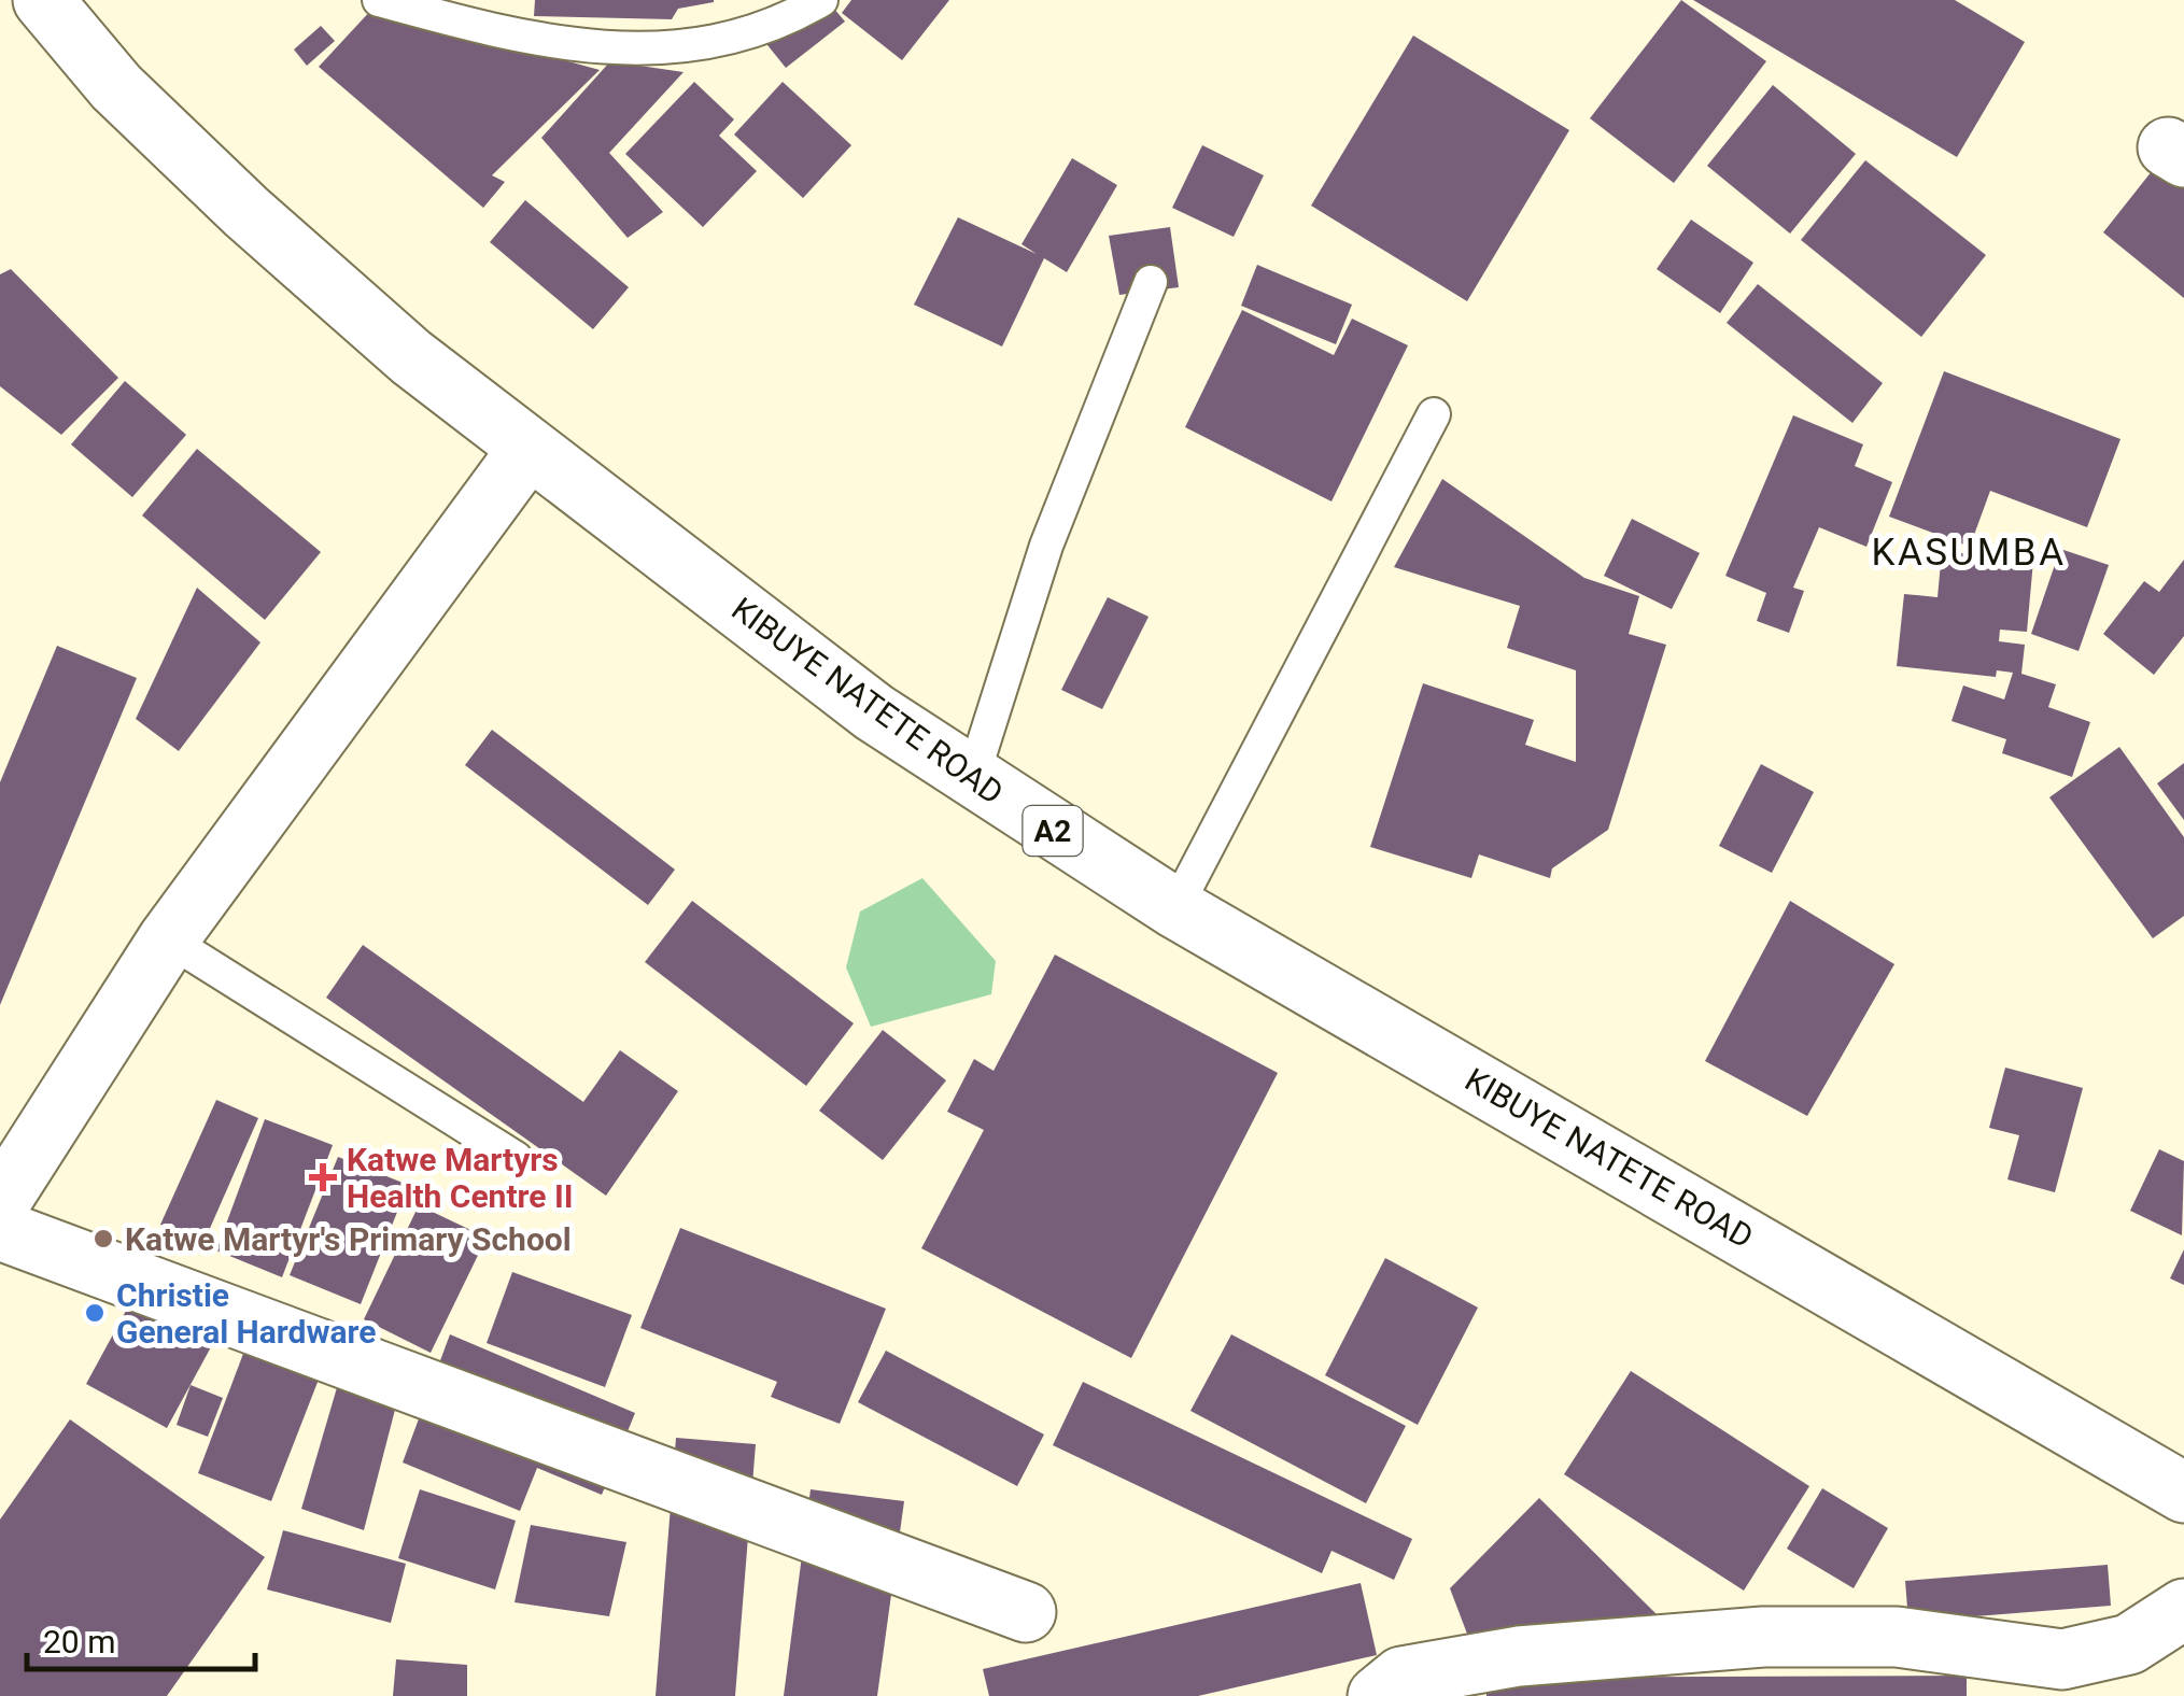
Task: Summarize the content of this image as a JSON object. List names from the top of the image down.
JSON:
{
  "streets": {
    "street": ["KIBUYE NATETE ROAD", "A2"]
  },
  "districts": ["KASUMBA"],
  "places": {
    "health": ["Katwe Martyrs Health Centre II"],
    "other": ["Katwe Martyr's Primary School", "Christie General Hardware"]
  },
  "scale_bar": "20 m"
}
